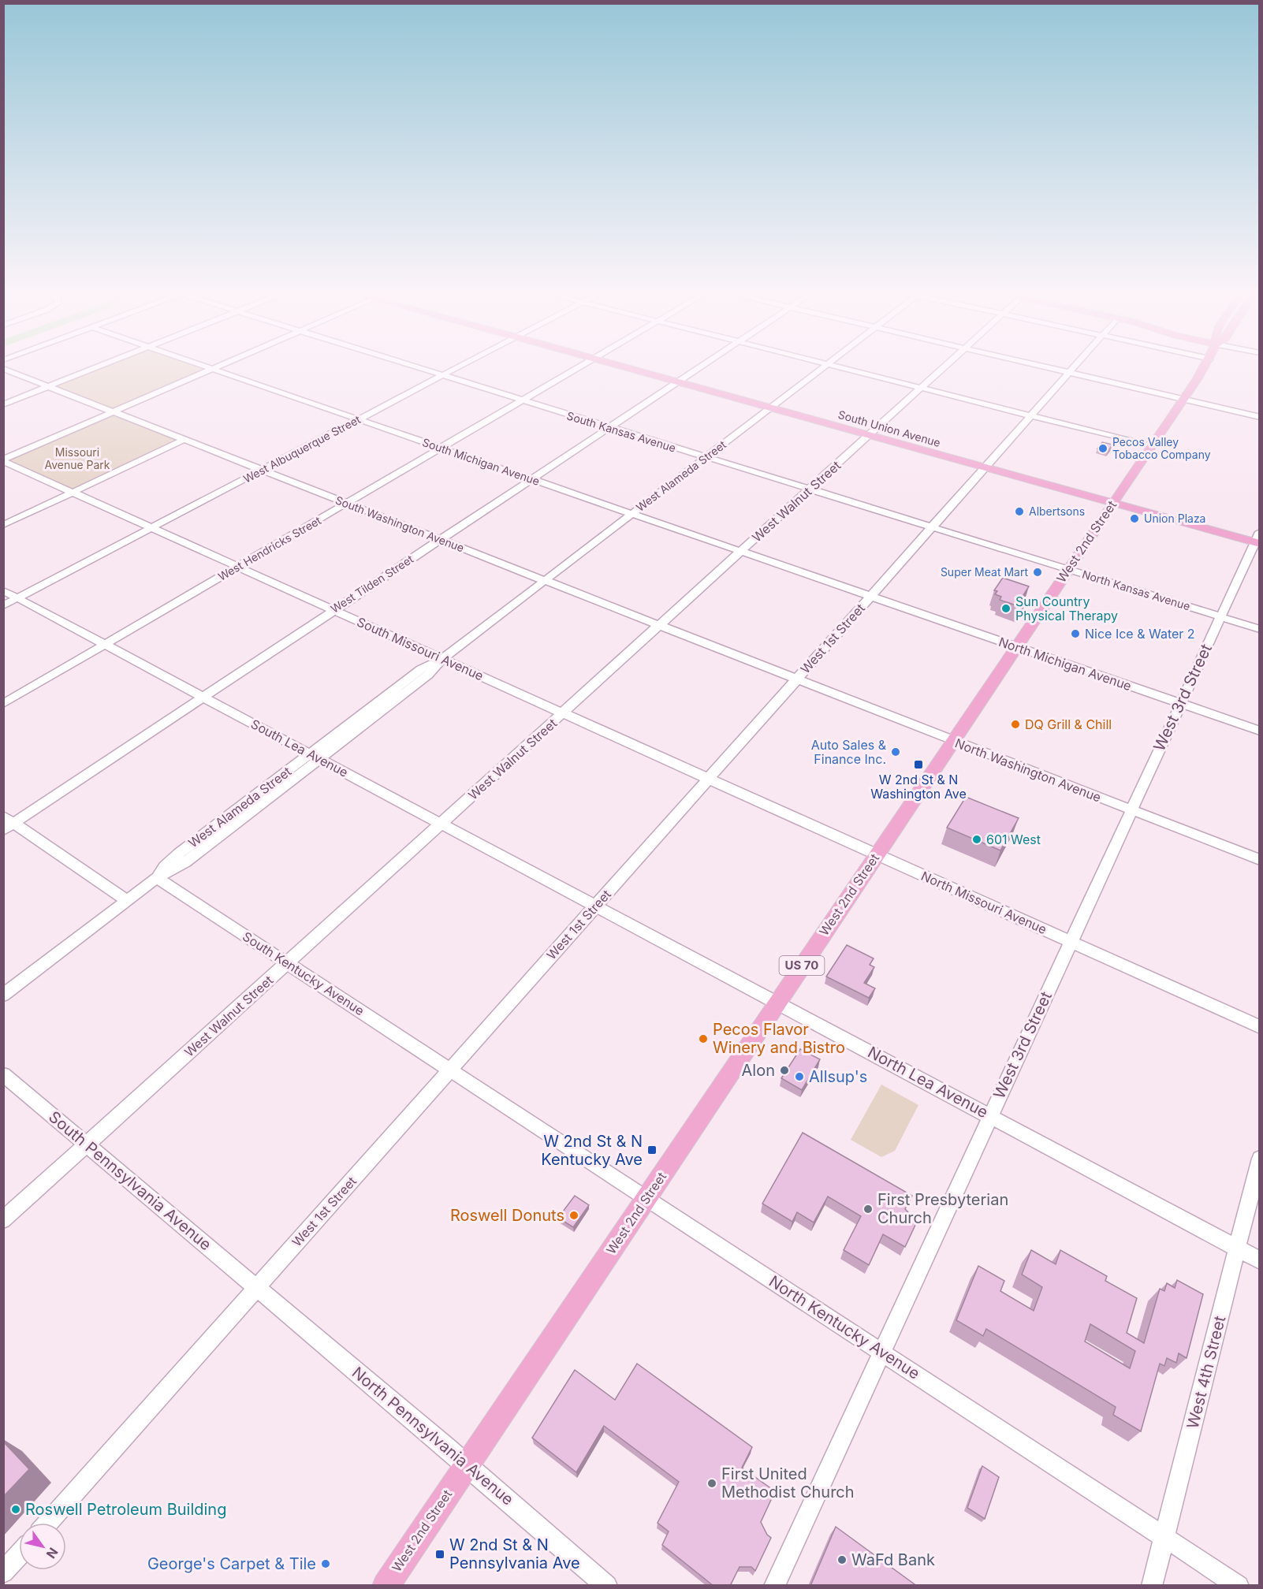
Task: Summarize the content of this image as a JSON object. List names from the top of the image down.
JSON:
{
  "streets": {
    "main road": ["South Union Avenue", "West 2nd Street", "US 70"],
    "street": [
      "South Kansas Avenue",
      "West Albuquerque Street",
      "South Michigan Avenue",
      "West Alameda Street",
      "West Walnut Street",
      "South Washington Avenue",
      "West Hendricks Street",
      "West Tilden Street",
      "North Kansas Avenue",
      "West 1st Street",
      "South Missouri Avenue",
      "North Michigan Avenue",
      "West 3rd Street",
      "South Lea Avenue",
      "North Washington Avenue",
      "North Missouri Avenue",
      "South Kentucky Avenue",
      "North Lea Avenue",
      "South Pennsylvania Avenue",
      "North Kentucky Avenue",
      "West 4th Street",
      "North Pennsylvania Avenue"
    ]
  },
  "crossings": [
    ["South Union Avenue", "West Alameda Street"],
    ["South Union Avenue", "West Walnut Street"],
    ["South Union Avenue", "West 2nd Street"],
    ["South Union Avenue", "West Tilden Street"],
    ["South Union Avenue", "West 1st Street"],
    ["South Union Avenue", "West 3rd Street"],
    ["South Kansas Avenue", "West Albuquerque Street"],
    ["South Kansas Avenue", "West Alameda Street"],
    ["South Kansas Avenue", "West Walnut Street"],
    ["South Kansas Avenue", "West Hendricks Street"],
    ["South Kansas Avenue", "West Tilden Street"],
    ["South Kansas Avenue", "North Kansas Avenue"],
    ["South Kansas Avenue", "West 1st Street"],
    ["West Albuquerque Street", "South Michigan Avenue"],
    ["West Albuquerque Street", "South Washington Avenue"],
    ["West Albuquerque Street", "South Missouri Avenue"],
    ["West Albuquerque Street", "South Lea Avenue"],
    ["South Michigan Avenue", "West Alameda Street"],
    ["South Michigan Avenue", "West Walnut Street"],
    ["South Michigan Avenue", "West Hendricks Street"],
    ["South Michigan Avenue", "West Tilden Street"],
    ["South Michigan Avenue", "West 1st Street"],
    ["South Michigan Avenue", "North Michigan Avenue"],
    ["West Alameda Street", "South Washington Avenue"],
    ["West Alameda Street", "South Missouri Avenue"],
    ["West Alameda Street", "South Lea Avenue"],
    ["West Alameda Street", "South Kentucky Avenue"],
    ["West Walnut Street", "South Washington Avenue"],
    ["West Walnut Street", "South Missouri Avenue"],
    ["West Walnut Street", "South Lea Avenue"],
    ["West Walnut Street", "South Kentucky Avenue"],
    ["West Walnut Street", "South Pennsylvania Avenue"],
    ["South Washington Avenue", "West Hendricks Street"],
    ["South Washington Avenue", "West Tilden Street"],
    ["South Washington Avenue", "West 1st Street"],
    ["South Washington Avenue", "North Washington Avenue"],
    ["West 2nd Street", "North Kansas Avenue"],
    ["West 2nd Street", "North Michigan Avenue"],
    ["West 2nd Street", "North Washington Avenue"],
    ["West 2nd Street", "North Missouri Avenue"],
    ["West 2nd Street", "North Lea Avenue"],
    ["West 2nd Street", "North Kentucky Avenue"],
    ["West 2nd Street", "North Pennsylvania Avenue"],
    ["West Hendricks Street", "South Missouri Avenue"],
    ["West Hendricks Street", "South Lea Avenue"],
    ["West Tilden Street", "South Missouri Avenue"],
    ["West Tilden Street", "South Lea Avenue"],
    ["North Kansas Avenue", "West 1st Street"],
    ["North Kansas Avenue", "West 3rd Street"],
    ["West 1st Street", "South Missouri Avenue"],
    ["West 1st Street", "North Michigan Avenue"],
    ["West 1st Street", "South Lea Avenue"],
    ["West 1st Street", "North Washington Avenue"],
    ["West 1st Street", "North Missouri Avenue"],
    ["West 1st Street", "South Kentucky Avenue"],
    ["West 1st Street", "North Lea Avenue"],
    ["West 1st Street", "South Pennsylvania Avenue"],
    ["West 1st Street", "North Kentucky Avenue"],
    ["West 1st Street", "North Pennsylvania Avenue"],
    ["South Missouri Avenue", "North Missouri Avenue"],
    ["North Michigan Avenue", "West 3rd Street"],
    ["West 3rd Street", "North Washington Avenue"],
    ["West 3rd Street", "North Missouri Avenue"],
    ["West 3rd Street", "North Lea Avenue"],
    ["West 3rd Street", "North Kentucky Avenue"],
    ["South Lea Avenue", "North Lea Avenue"],
    ["South Kentucky Avenue", "North Kentucky Avenue"],
    ["North Lea Avenue", "West 4th Street"],
    ["South Pennsylvania Avenue", "North Pennsylvania Avenue"],
    ["North Kentucky Avenue", "West 4th Street"]
  ],
  "parks": ["Missouri Avenue Park"],
  "places": {
    "other": [
      "Pecos Valley Tobacco Company",
      "Albertsons",
      "Union Plaza",
      "Super Meat Mart",
      "Sun Country Physical Therapy",
      "Nice Ice & Water 2",
      "DQ Grill & Chill",
      "Auto Sales & Finance Inc.",
      "601 West",
      "Pecos Flavor Winery and Bistro",
      "Alon",
      "Allsup's",
      "First Presbyterian Church",
      "Roswell Donuts",
      "First United Methodist Church",
      "Roswell Petroleum Building",
      "WaFd Bank",
      "George's Carpet & Tile"
    ],
    "transit": ["W 2nd St & N Washington Ave", "W 2nd St & N Kentucky Ave", "W 2nd St & N Pennsylvania Ave"]
  },
  "north": "bottom right"
}
